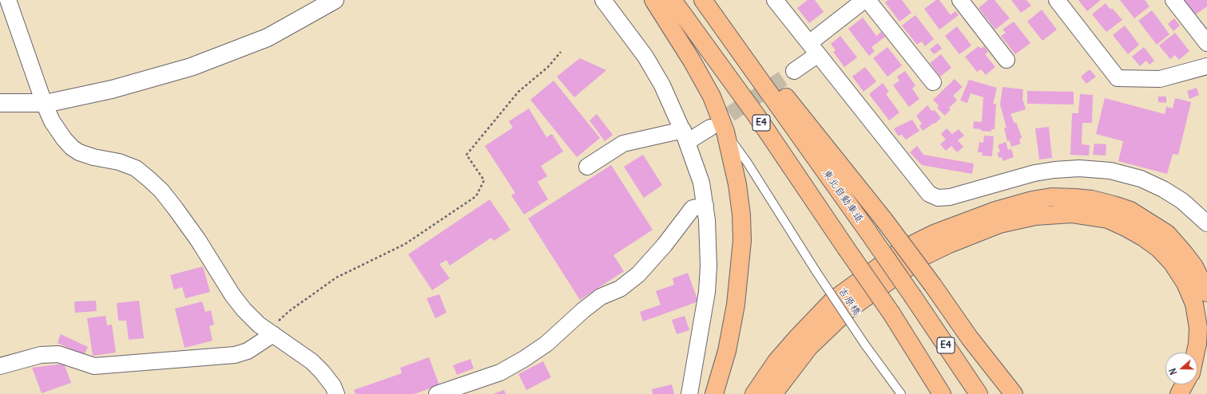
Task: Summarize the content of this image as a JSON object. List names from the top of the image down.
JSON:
{
  "streets": {
    "highway": ["E4", "東北自動車道"],
    "lane": ["吉原橋"]
  },
  "north": "left"
}
